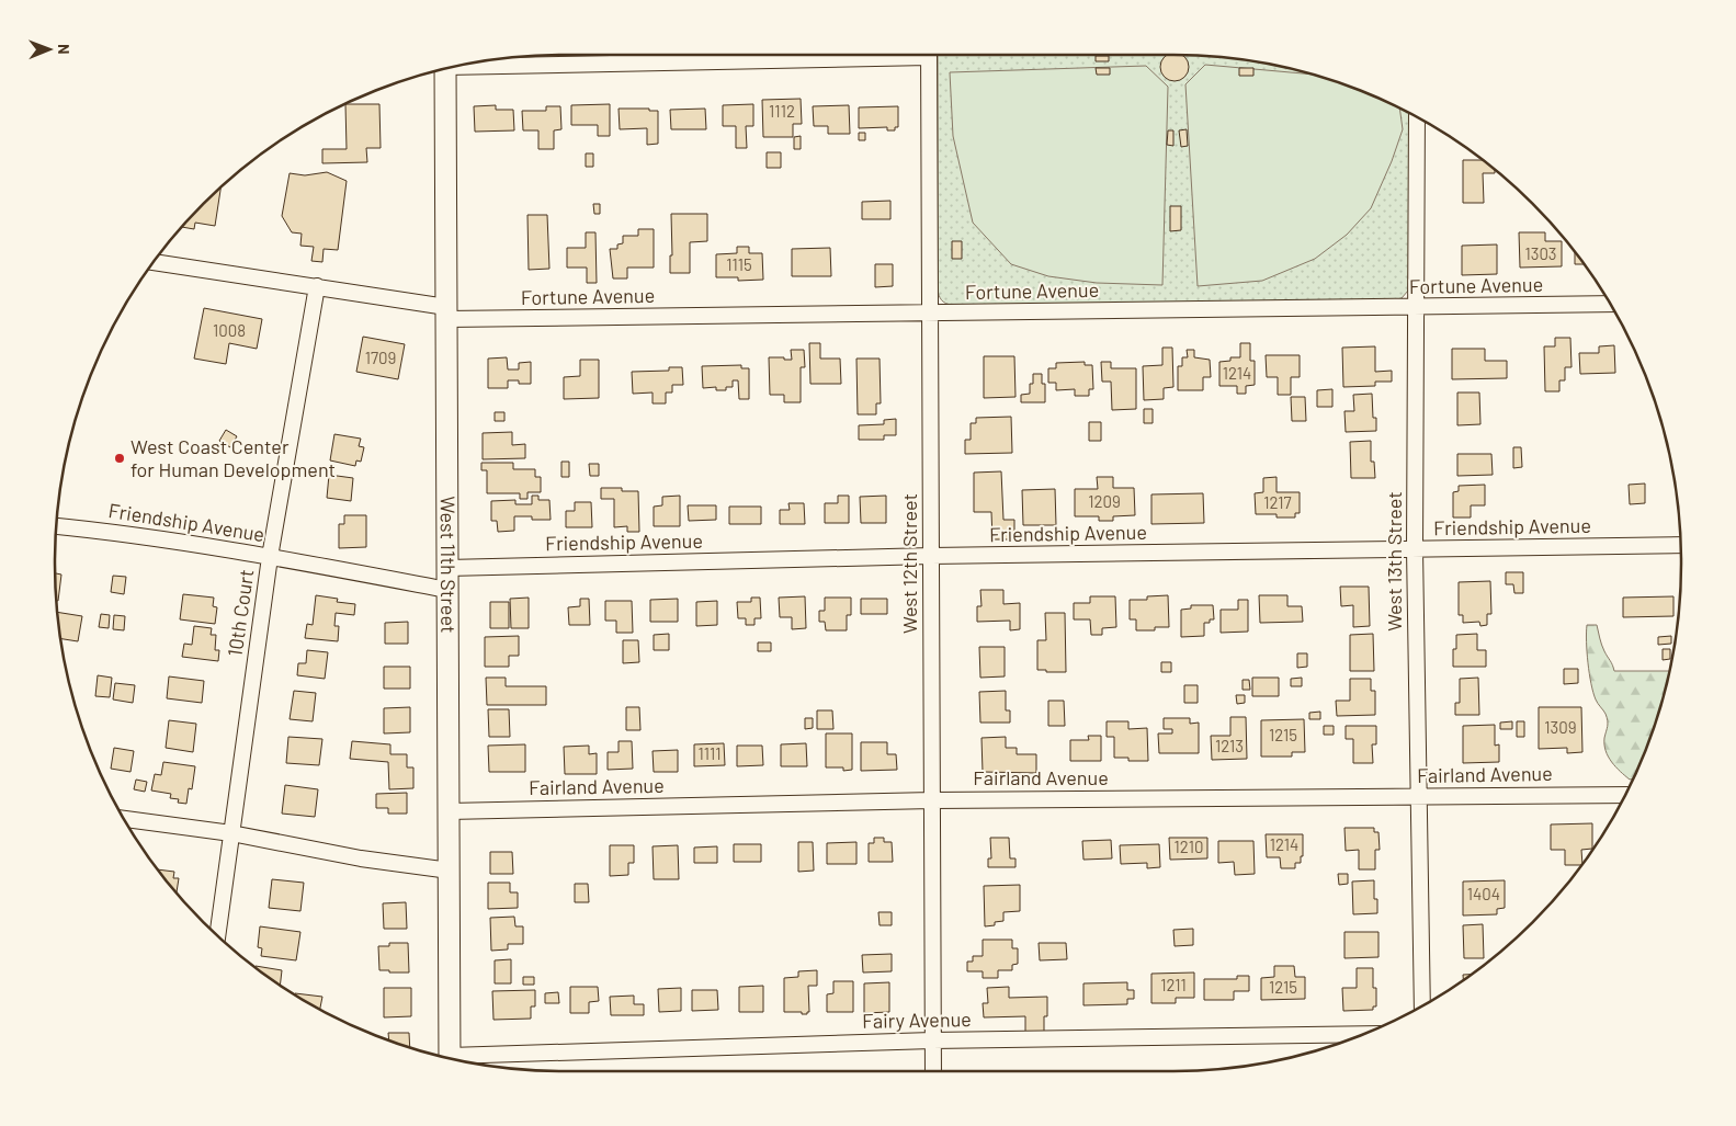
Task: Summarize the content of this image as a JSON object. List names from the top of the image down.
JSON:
{
  "streets": {
    "main road": ["West 11th Street"],
    "street": [
      "Fortune Avenue",
      "Friendship Avenue",
      "West 13th Street",
      "West 12th Street",
      "10th Court",
      "Fairland Avenue",
      "Fairy Avenue"
    ]
  },
  "crossings": [
    ["Fortune Avenue", "West 13th Street"],
    ["Fortune Avenue", "West 12th Street"],
    ["Fortune Avenue", "West 11th Street"],
    ["Fortune Avenue", "10th Court"],
    ["Friendship Avenue", "West 13th Street"],
    ["Friendship Avenue", "West 12th Street"],
    ["Friendship Avenue", "West 11th Street"],
    ["Friendship Avenue", "10th Court"],
    ["West 13th Street", "Fairland Avenue"],
    ["West 12th Street", "Fairland Avenue"],
    ["West 12th Street", "Fairy Avenue"],
    ["West 11th Street", "Fairland Avenue"]
  ],
  "places": ["West Coast Center for Human Development"],
  "house_numbers": [
    "1112",
    "1303",
    "1115",
    "1008",
    "1709",
    "1214",
    "1209",
    "1217",
    "1309",
    "1215",
    "1213",
    "1111",
    "1214",
    "1210",
    "1404",
    "1211",
    "1215"
  ],
  "north": "right"
}
